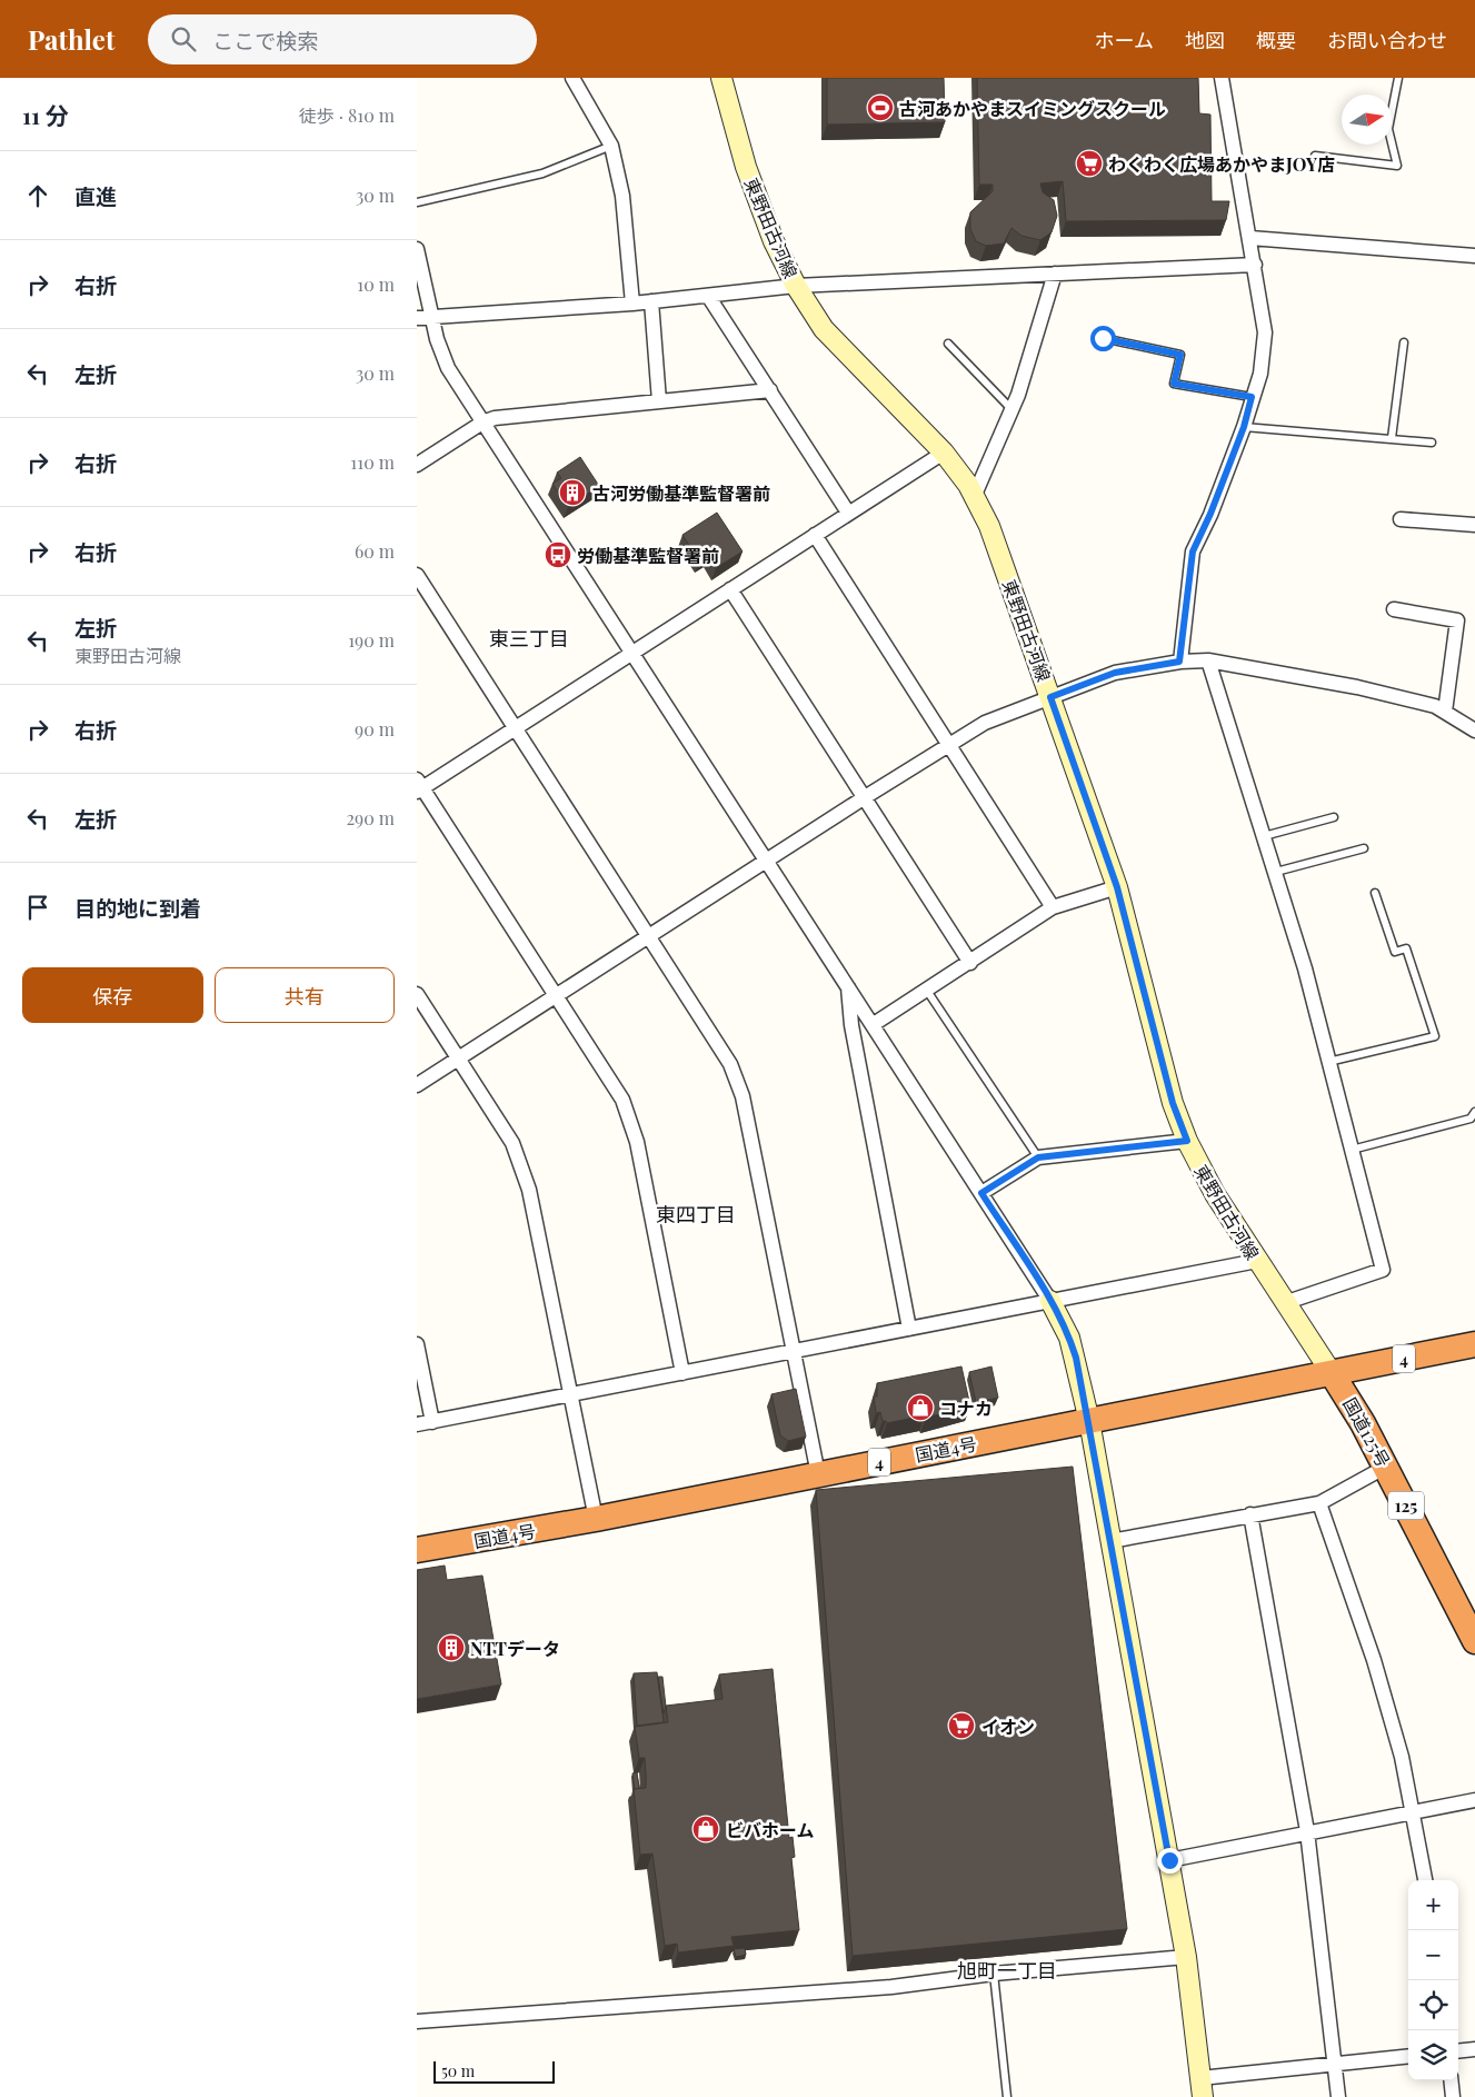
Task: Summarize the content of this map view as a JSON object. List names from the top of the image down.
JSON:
{
  "streets": {
    "highway": [
      "4",
      "国道125号",
      "国道4号",
      "125"
    ],
    "main road": ["東野田古河線"]
  },
  "crossings": [
    ["東野田古河線", "国道125号"],
    ["東野田古河線", "国道4号"],
    ["国道125号", "国道4号"]
  ],
  "districts": ["東三丁目", "東四丁目", "旭町一丁目"],
  "places": {
    "sports": ["古河あかやまスイミングスクール"],
    "supermarket": ["わくわく広場あかやまJOY店", "イオン"],
    "building": ["古河労働基準監督署前", "NTTデータ"],
    "bus stop": ["労働基準監督署前"],
    "shop": ["コナカ", "ビバホーム"]
  },
  "scale_bar": "50 m",
  "north": "right",
  "page": {
    "header": "Pathlet",
    "search": "ここで検索",
    "nav": [
      "ホーム",
      "地図",
      "概要",
      "お問い合わせ"
    ],
    "heading": ["11 分", "徒歩 · 810 m"],
    "list": [
      ["直進", "30 m"],
      ["右折", "10 m"],
      ["左折", "30 m"],
      ["右折", "110 m"],
      ["右折", "60 m"],
      ["左折", "東野田古河線", "190 m"],
      ["右折", "90 m"],
      ["左折", "290 m"],
      "目的地に到着"
    ],
    "buttons": ["保存", "共有"],
    "map_buttons": ["+", "−"],
    "scale": "50 m"
  }
}
